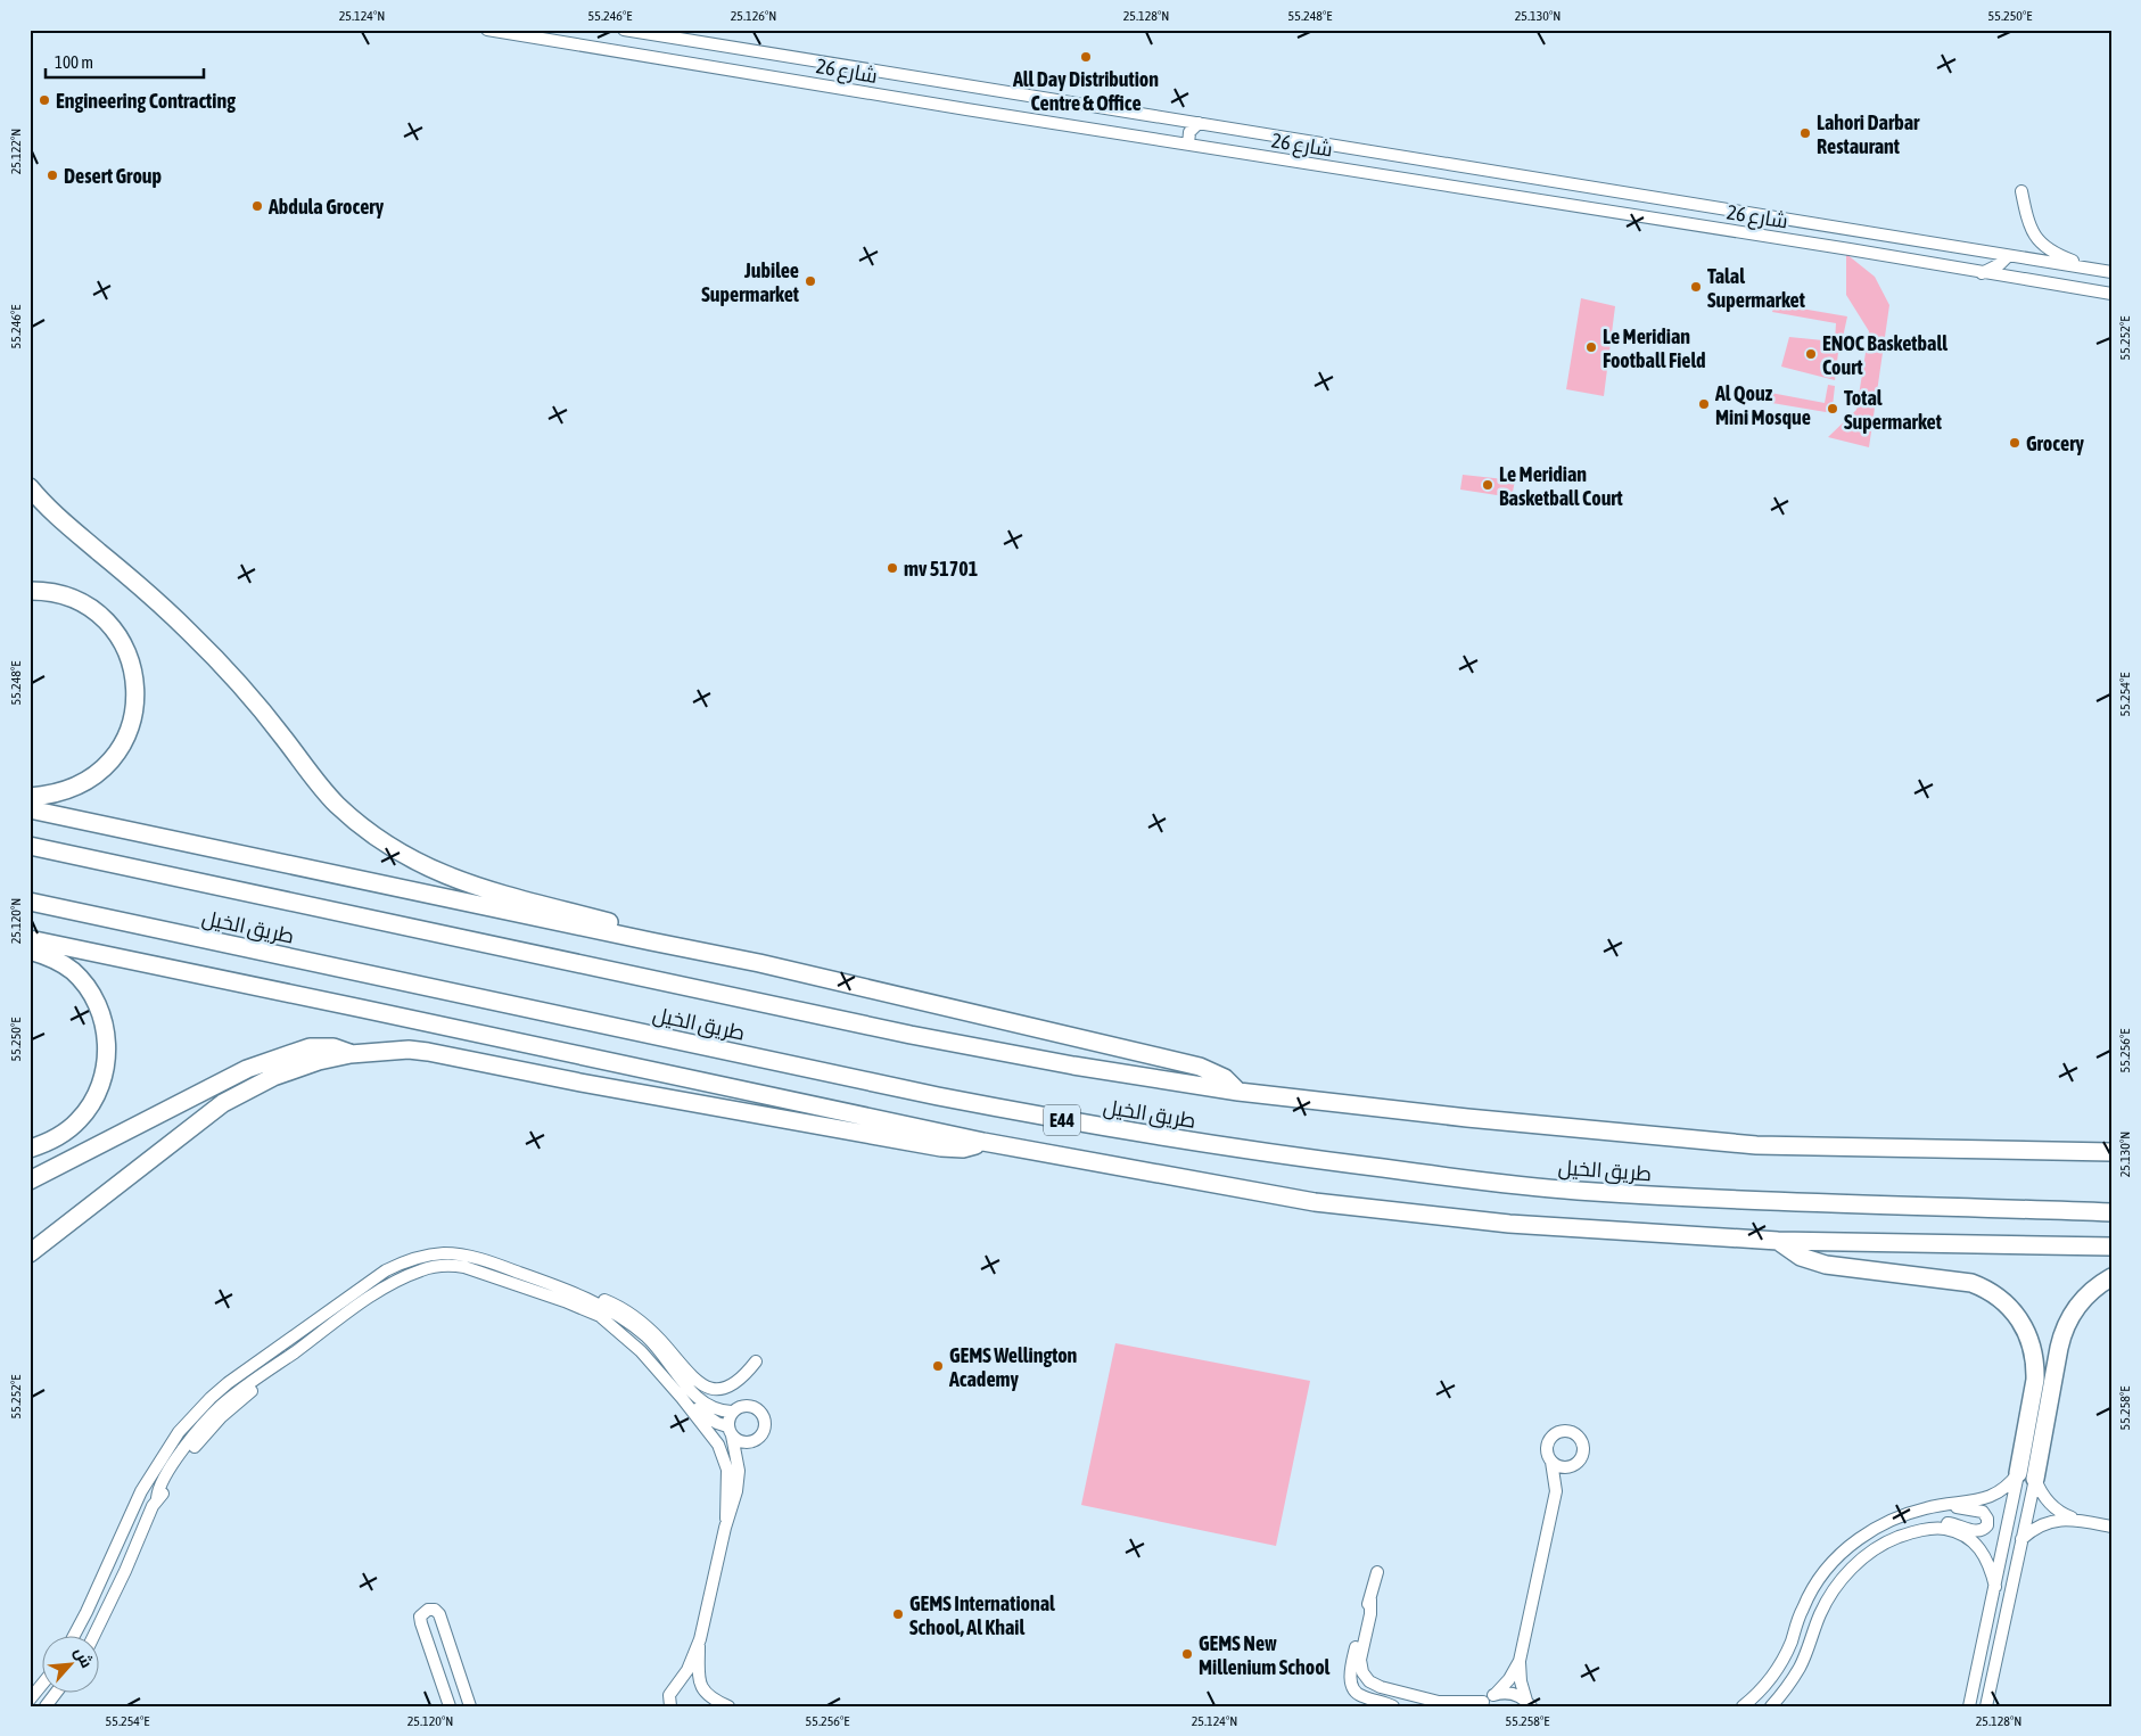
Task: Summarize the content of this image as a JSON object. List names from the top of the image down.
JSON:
{
  "streets": {
    "highway": ["طريق الخيل", "E44"],
    "street": ["شارع 26"]
  },
  "places": [
    "All Day Distribution Centre & Office",
    "Engineering Contracting",
    "Lahori Darbar Restaurant",
    "Desert Group",
    "Abdula Grocery",
    "Jubilee Supermarket",
    "Talal Supermarket",
    "Le Meridian Football Field",
    "ENOC Basketball Court",
    "Al Qouz Mini Mosque",
    "Total Supermarket",
    "Grocery",
    "Le Meridian Basketball Court",
    "mv 51701",
    "GEMS Wellington Academy",
    "GEMS International School, Al Khail",
    "GEMS New Millenium School"
  ],
  "scale_bar": "100 m",
  "north": "top right",
  "coordinates": [
    "25.124°N",
    "55.246°E",
    "25.126°N",
    "25.128°N",
    "55.248°E",
    "25.130°N",
    "55.250°E",
    "25.122°N",
    "55.252°E",
    "55.254°E",
    "25.120°N",
    "55.256°E",
    "55.258°E"
  ]
}
